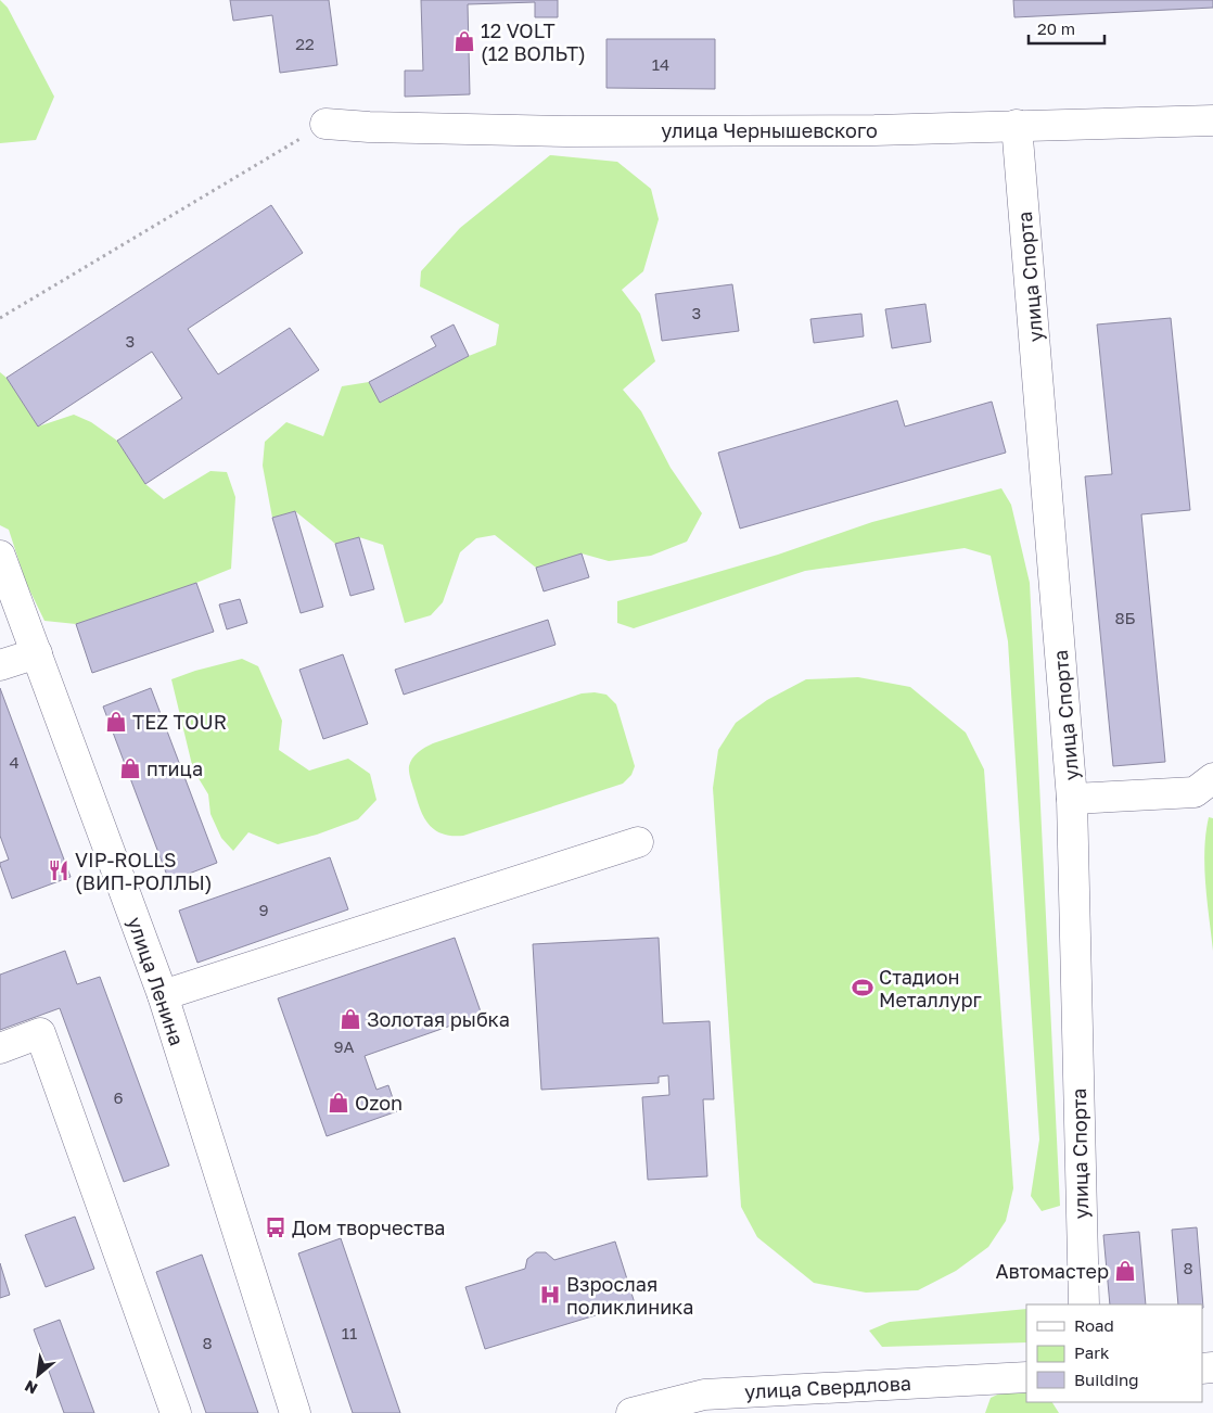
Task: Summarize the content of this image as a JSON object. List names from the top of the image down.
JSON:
{
  "streets": {
    "street": [
      "улица Чернышевского",
      "улица Спорта",
      "улица Ленина",
      "улица Свердлова"
    ]
  },
  "crossings": [
    ["улица Чернышевского", "улица Спорта"]
  ],
  "places": {
    "shop": [
      "12 VOLT (12 ВОЛЬТ)",
      "TEZ TOUR",
      "птица",
      "Золотая рыбка",
      "Ozon",
      "Автомастер"
    ],
    "restaurant": ["VIP-ROLLS (ВИП-РОЛЛЫ)"],
    "sports": ["Стадион Металлург"],
    "bus stop": ["Дом творчества"],
    "hospital": ["Взрослая поликлиника"]
  },
  "house_numbers": [
    "22",
    "14",
    "3",
    "3",
    "8Б",
    "4",
    "9",
    "9А",
    "6",
    "8",
    "11",
    "8"
  ],
  "legend": ["Road", "Park", "Building"],
  "scale_bar": "20 m",
  "north": "bottom left"
}
